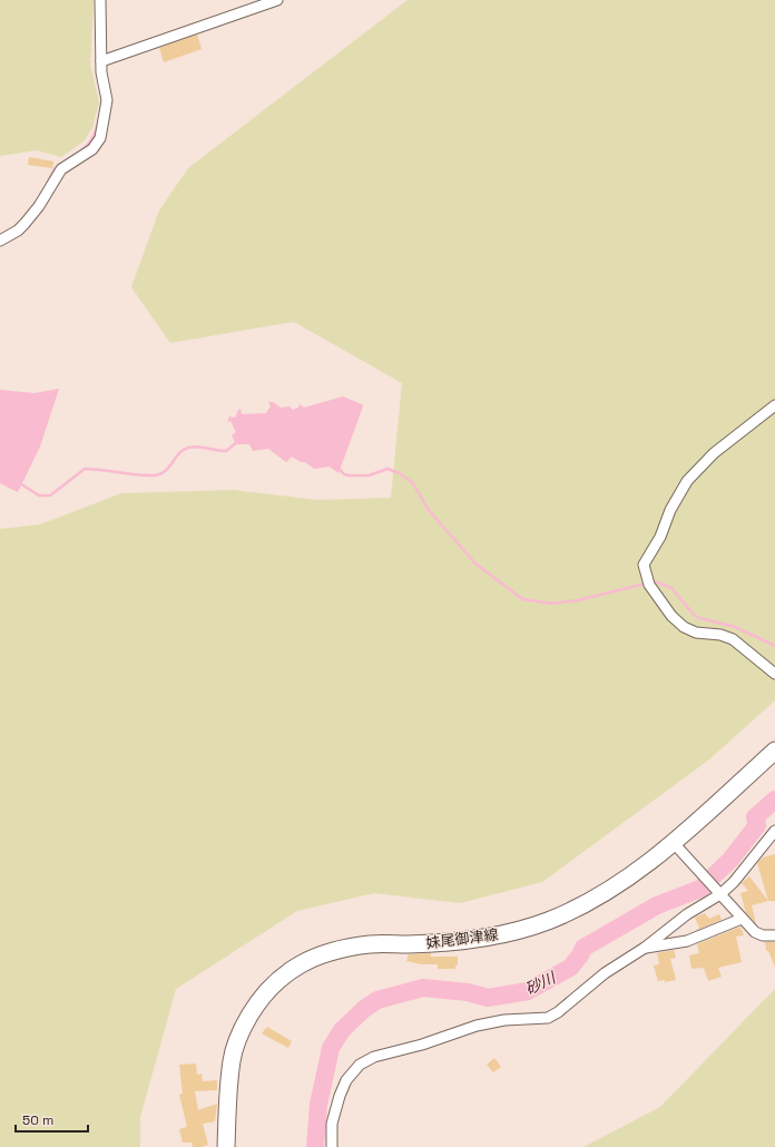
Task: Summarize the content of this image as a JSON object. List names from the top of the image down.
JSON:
{
  "streets": {
    "main road": ["妹尾御津線"]
  },
  "water": ["砂川"],
  "scale_bar": "50 m"
}
